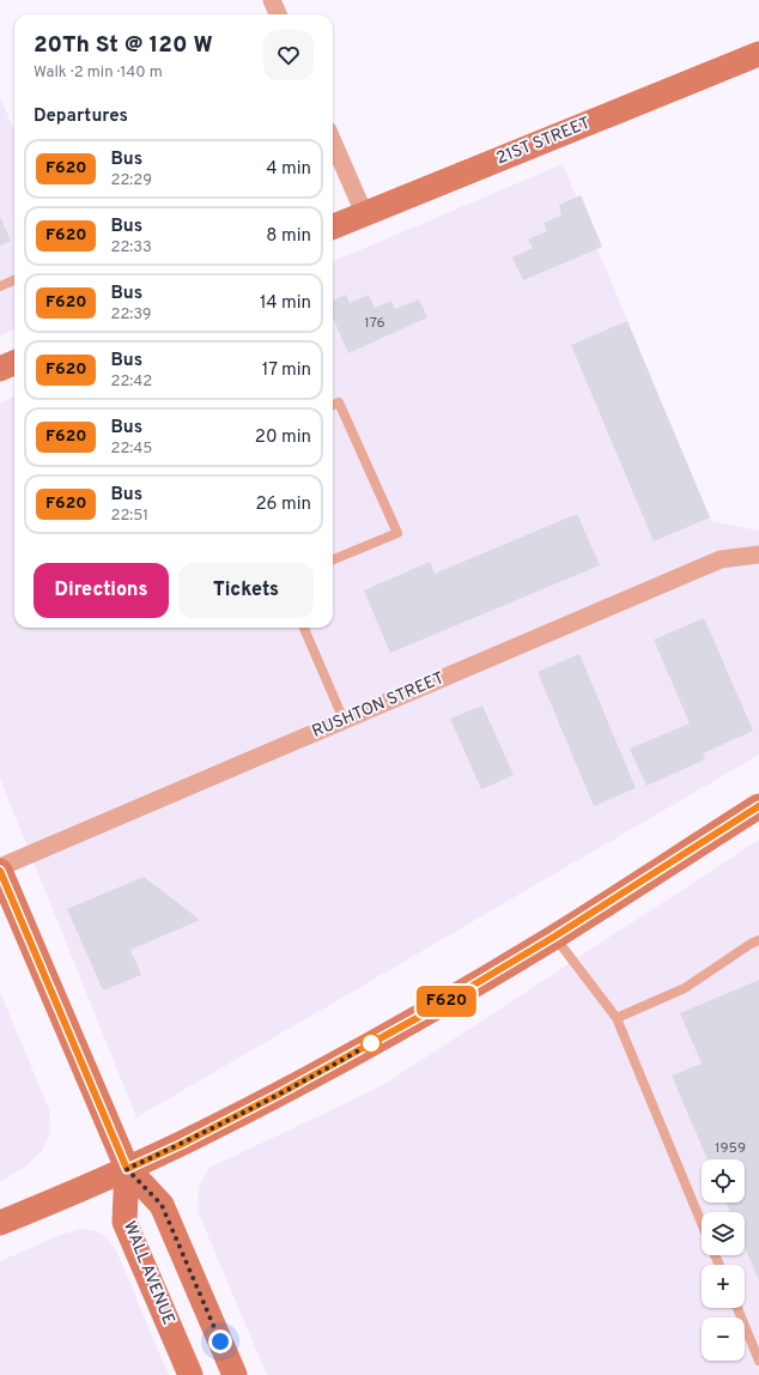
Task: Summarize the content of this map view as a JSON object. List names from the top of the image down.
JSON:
{
  "streets": {
    "main road": ["21ST STREET", "WALL AVENUE"],
    "street": ["RUSHTON STREET"]
  },
  "lines": ["bus line F620"],
  "house_numbers": ["176", "1959"],
  "page": {
    "on_map": "F620",
    "heading": [
      ["20Th St @ 120 W", "Walk · 2 min · 140 m"],
      "Departures"
    ],
    "list": [
      {
        "mark": "F620",
        "name": "Bus",
        "note": "22:29",
        "value": "4 min"
      },
      {
        "mark": "F620",
        "name": "Bus",
        "note": "22:33",
        "value": "8 min"
      },
      {
        "mark": "F620",
        "name": "Bus",
        "note": "22:39",
        "value": "14 min"
      },
      {
        "mark": "F620",
        "name": "Bus",
        "note": "22:42",
        "value": "17 min"
      },
      {
        "mark": "F620",
        "name": "Bus",
        "note": "22:45",
        "value": "20 min"
      },
      {
        "mark": "F620",
        "name": "Bus",
        "note": "22:51",
        "value": "26 min"
      }
    ],
    "buttons": ["Directions", "Tickets"],
    "map_buttons": ["+", "−"]
  }
}
